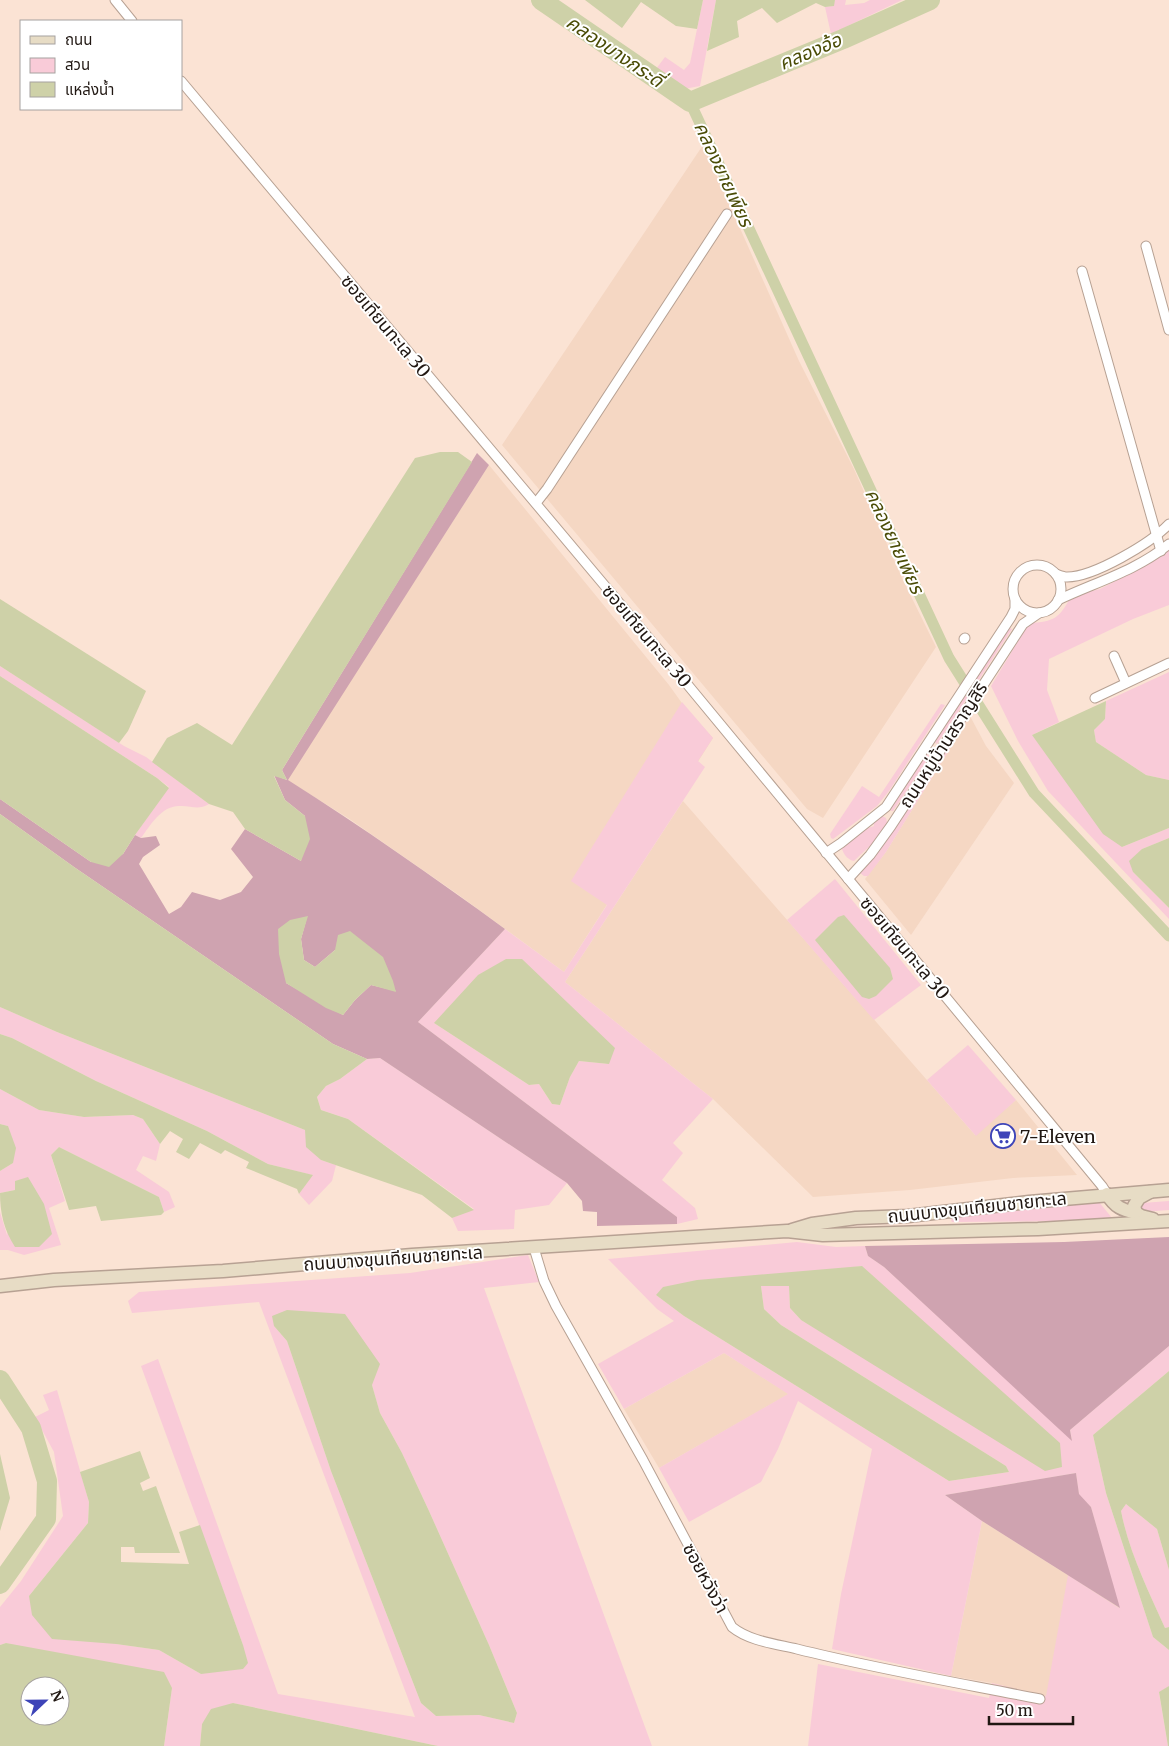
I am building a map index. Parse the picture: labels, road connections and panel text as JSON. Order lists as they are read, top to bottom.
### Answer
{
  "streets": {
    "main road": ["ถนนบางขุนเทียนชายทะเล"],
    "street": ["ซอยเทียนทะเล 30", "ถนนหมู่บ้านสราญสิริ", "ซอยหวังว่า"]
  },
  "crossings": [
    ["ซอยเทียนทะเล 30", "ถนนหมู่บ้านสราญสิริ"],
    ["ซอยเทียนทะเล 30", "ถนนบางขุนเทียนชายทะเล"],
    ["ถนนบางขุนเทียนชายทะเล", "ซอยหวังว่า"]
  ],
  "water": ["คลองบางกระดี่", "คลองอ้อ", "คลองยายเพียร"],
  "places": {
    "supermarket": ["7-Eleven"]
  },
  "legend": ["ถนน", "สวน", "แหล่งน้ำ"],
  "scale_bar": "50 m",
  "north": "right"
}
